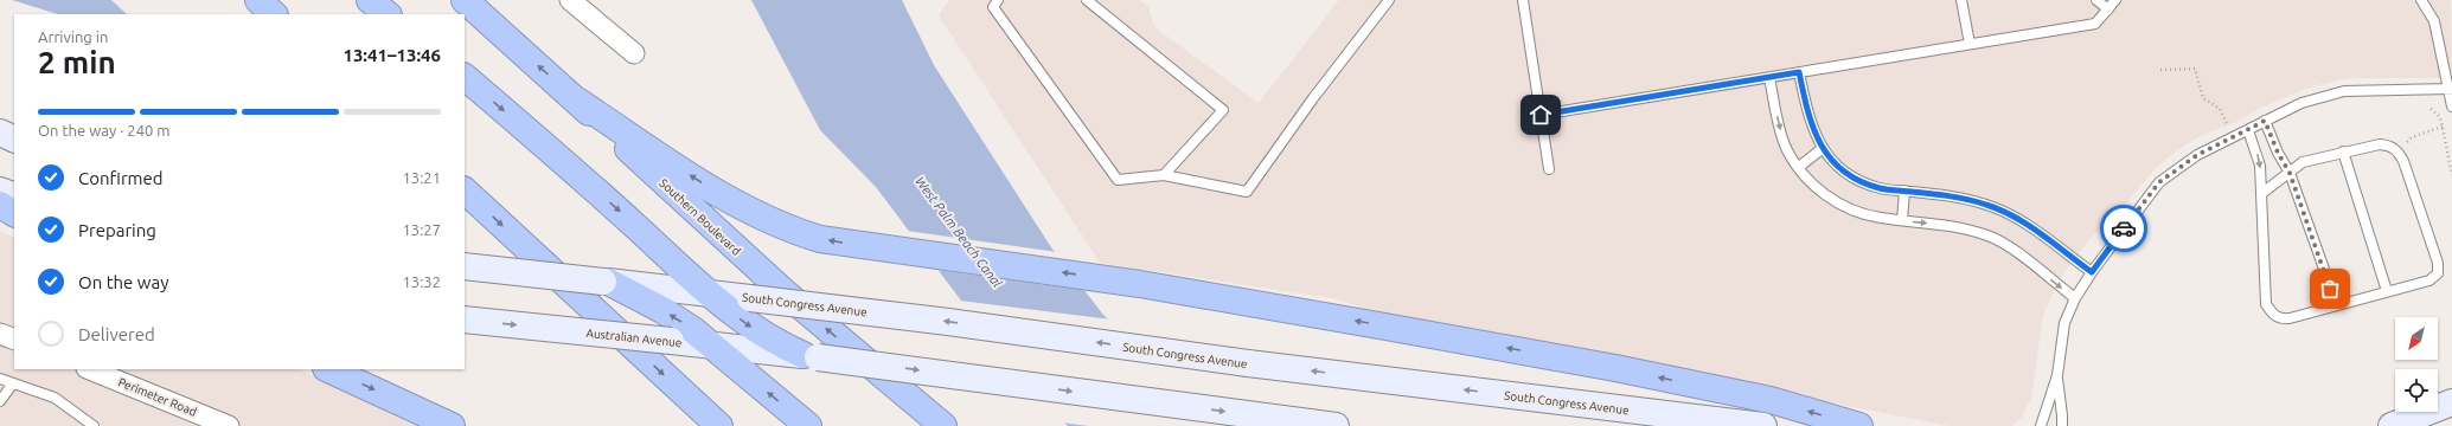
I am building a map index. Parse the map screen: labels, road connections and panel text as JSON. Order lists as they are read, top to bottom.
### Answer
{
  "streets": {
    "highway": ["Southern Boulevard"],
    "main road": ["South Congress Avenue", "Australian Avenue"],
    "street": ["Perimeter Road"]
  },
  "water": ["West Palm Beach Canal"],
  "north": "bottom left",
  "page": {
    "heading": ["2 min", "Arriving in", "13:41–13:46"],
    "bar": "On the way · 240 m",
    "list": [
      ["Confirmed", "13:21"],
      ["Preparing", "13:27"],
      ["On the way", "13:32"],
      "Delivered"
    ]
  }
}
